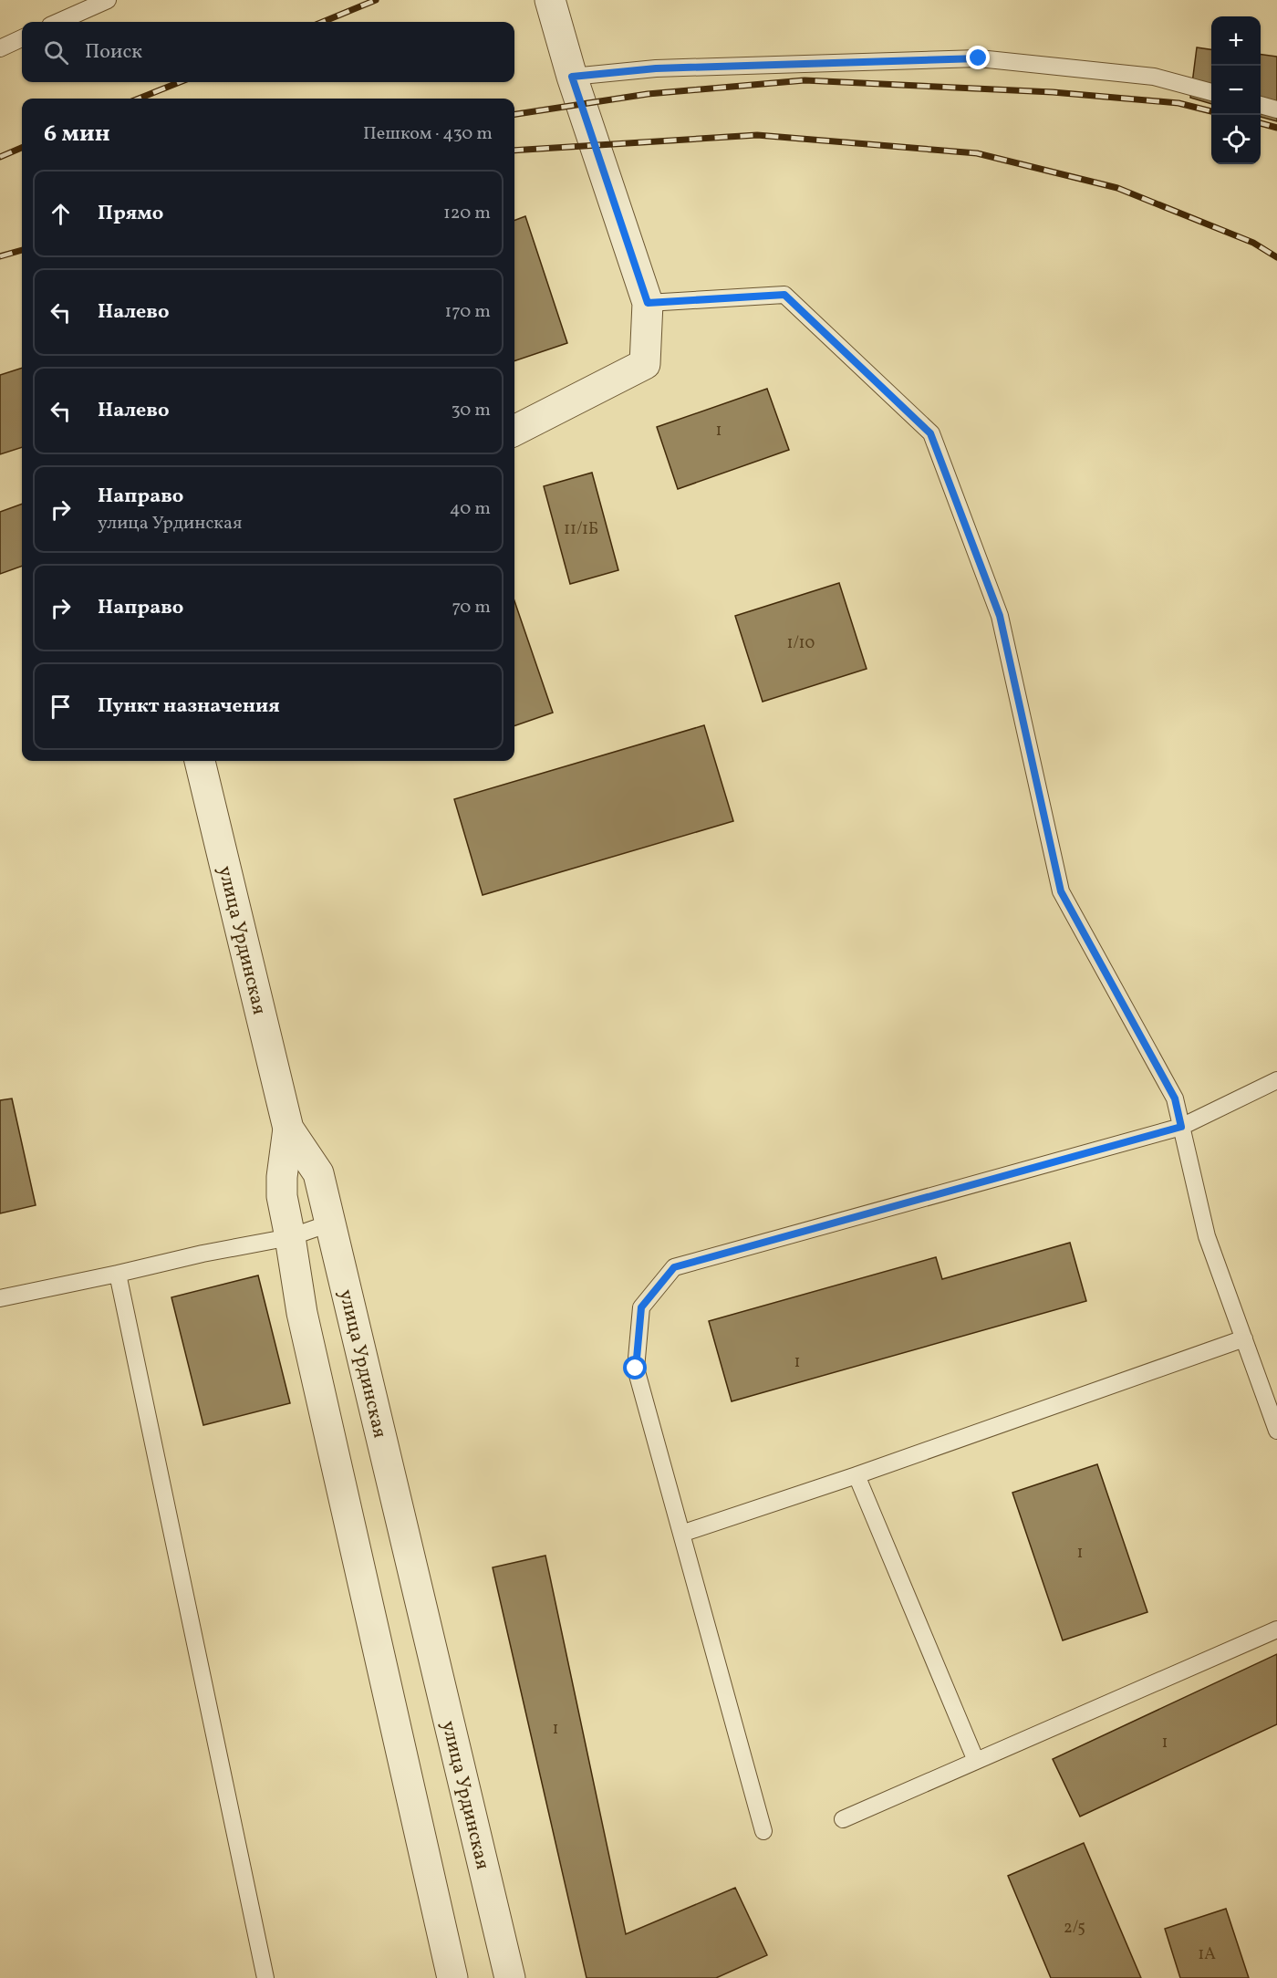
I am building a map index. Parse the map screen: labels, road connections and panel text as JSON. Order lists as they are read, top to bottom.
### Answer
{
  "streets": {
    "street": ["улица Урдинская"]
  },
  "house_numbers": [
    "1",
    "11/1Б",
    "1/10",
    "1",
    "1",
    "1",
    "1",
    "2/5",
    "1А"
  ],
  "page": {
    "map_buttons": ["+", "−"],
    "search": "Поиск",
    "heading": ["6 мин", "Пешком · 430 m"],
    "list": [
      ["Прямо", "120 m"],
      ["Налево", "170 m"],
      ["Налево", "30 m"],
      ["Направо", "улица Урдинская", "40 m"],
      ["Направо", "70 m"],
      "Пункт назначения"
    ]
  }
}
